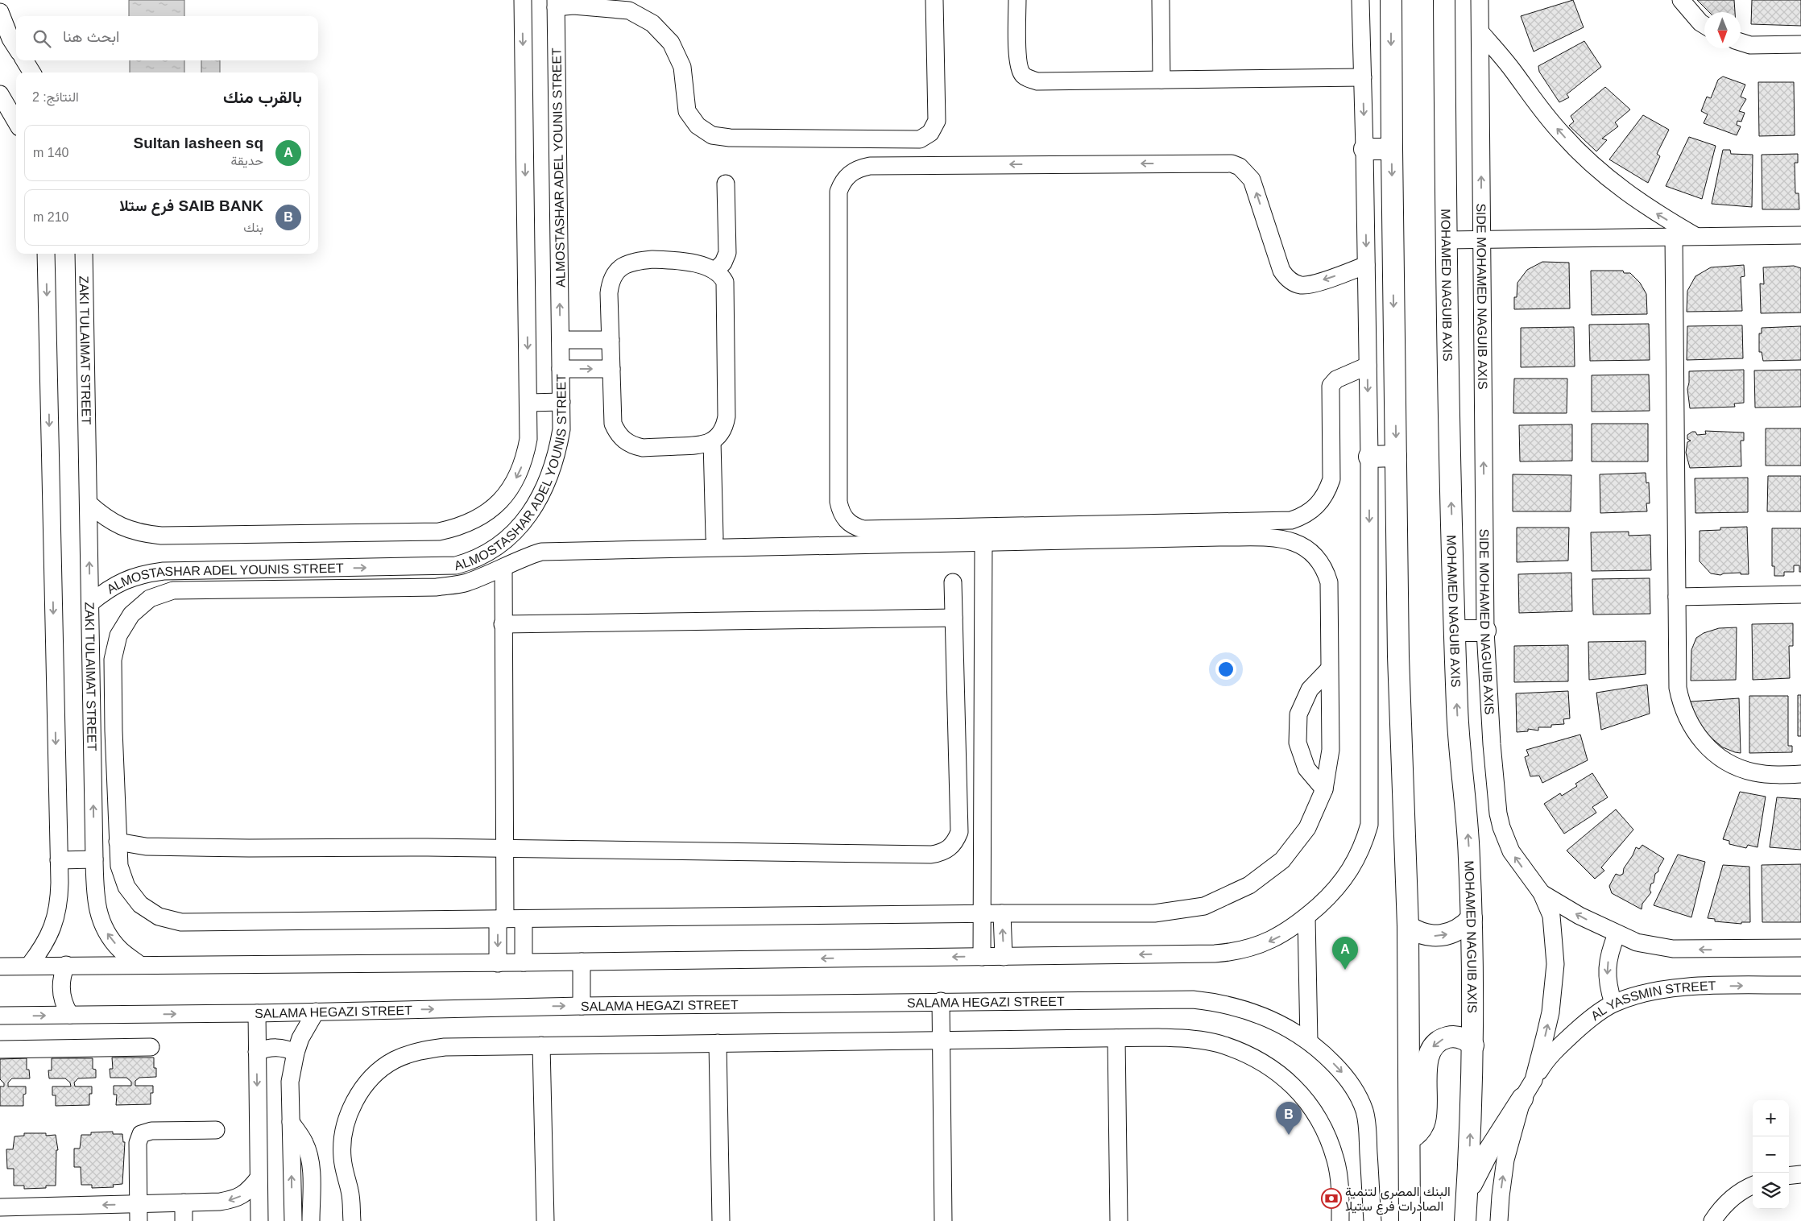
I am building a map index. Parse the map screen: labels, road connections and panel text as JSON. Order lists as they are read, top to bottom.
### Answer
{
  "streets": {
    "main road": ["MOHAMED NAGUIB AXIS"],
    "street": [
      "ALMOSTASHAR ADEL YOUNIS STREET",
      "SIDE MOHAMED NAGUIB AXIS",
      "ZAKI TULAIMAT STREET",
      "SALAMA HEGAZI STREET",
      "AL YASSMIN STREET"
    ]
  },
  "crossings": [
    ["ALMOSTASHAR ADEL YOUNIS STREET", "ZAKI TULAIMAT STREET"],
    ["SIDE MOHAMED NAGUIB AXIS", "AL YASSMIN STREET"]
  ],
  "places": {
    "bank": ["البنك المصرى لتنمية الصادرات فرع ستيلا"]
  },
  "north": "bottom",
  "page": {
    "search": "ابحث هنا",
    "heading": ["بالقرب منك", "النتائج: 2"],
    "list": [
      {
        "mark": "A",
        "name": "Sultan lasheen sq",
        "note": "حديقة",
        "value": "140 m"
      },
      {
        "mark": "B",
        "name": "SAIB BANK فرع ستلا",
        "note": "بنك",
        "value": "210 m"
      }
    ],
    "pins": ["A", "B"],
    "map_buttons": ["+", "−"]
  }
}
